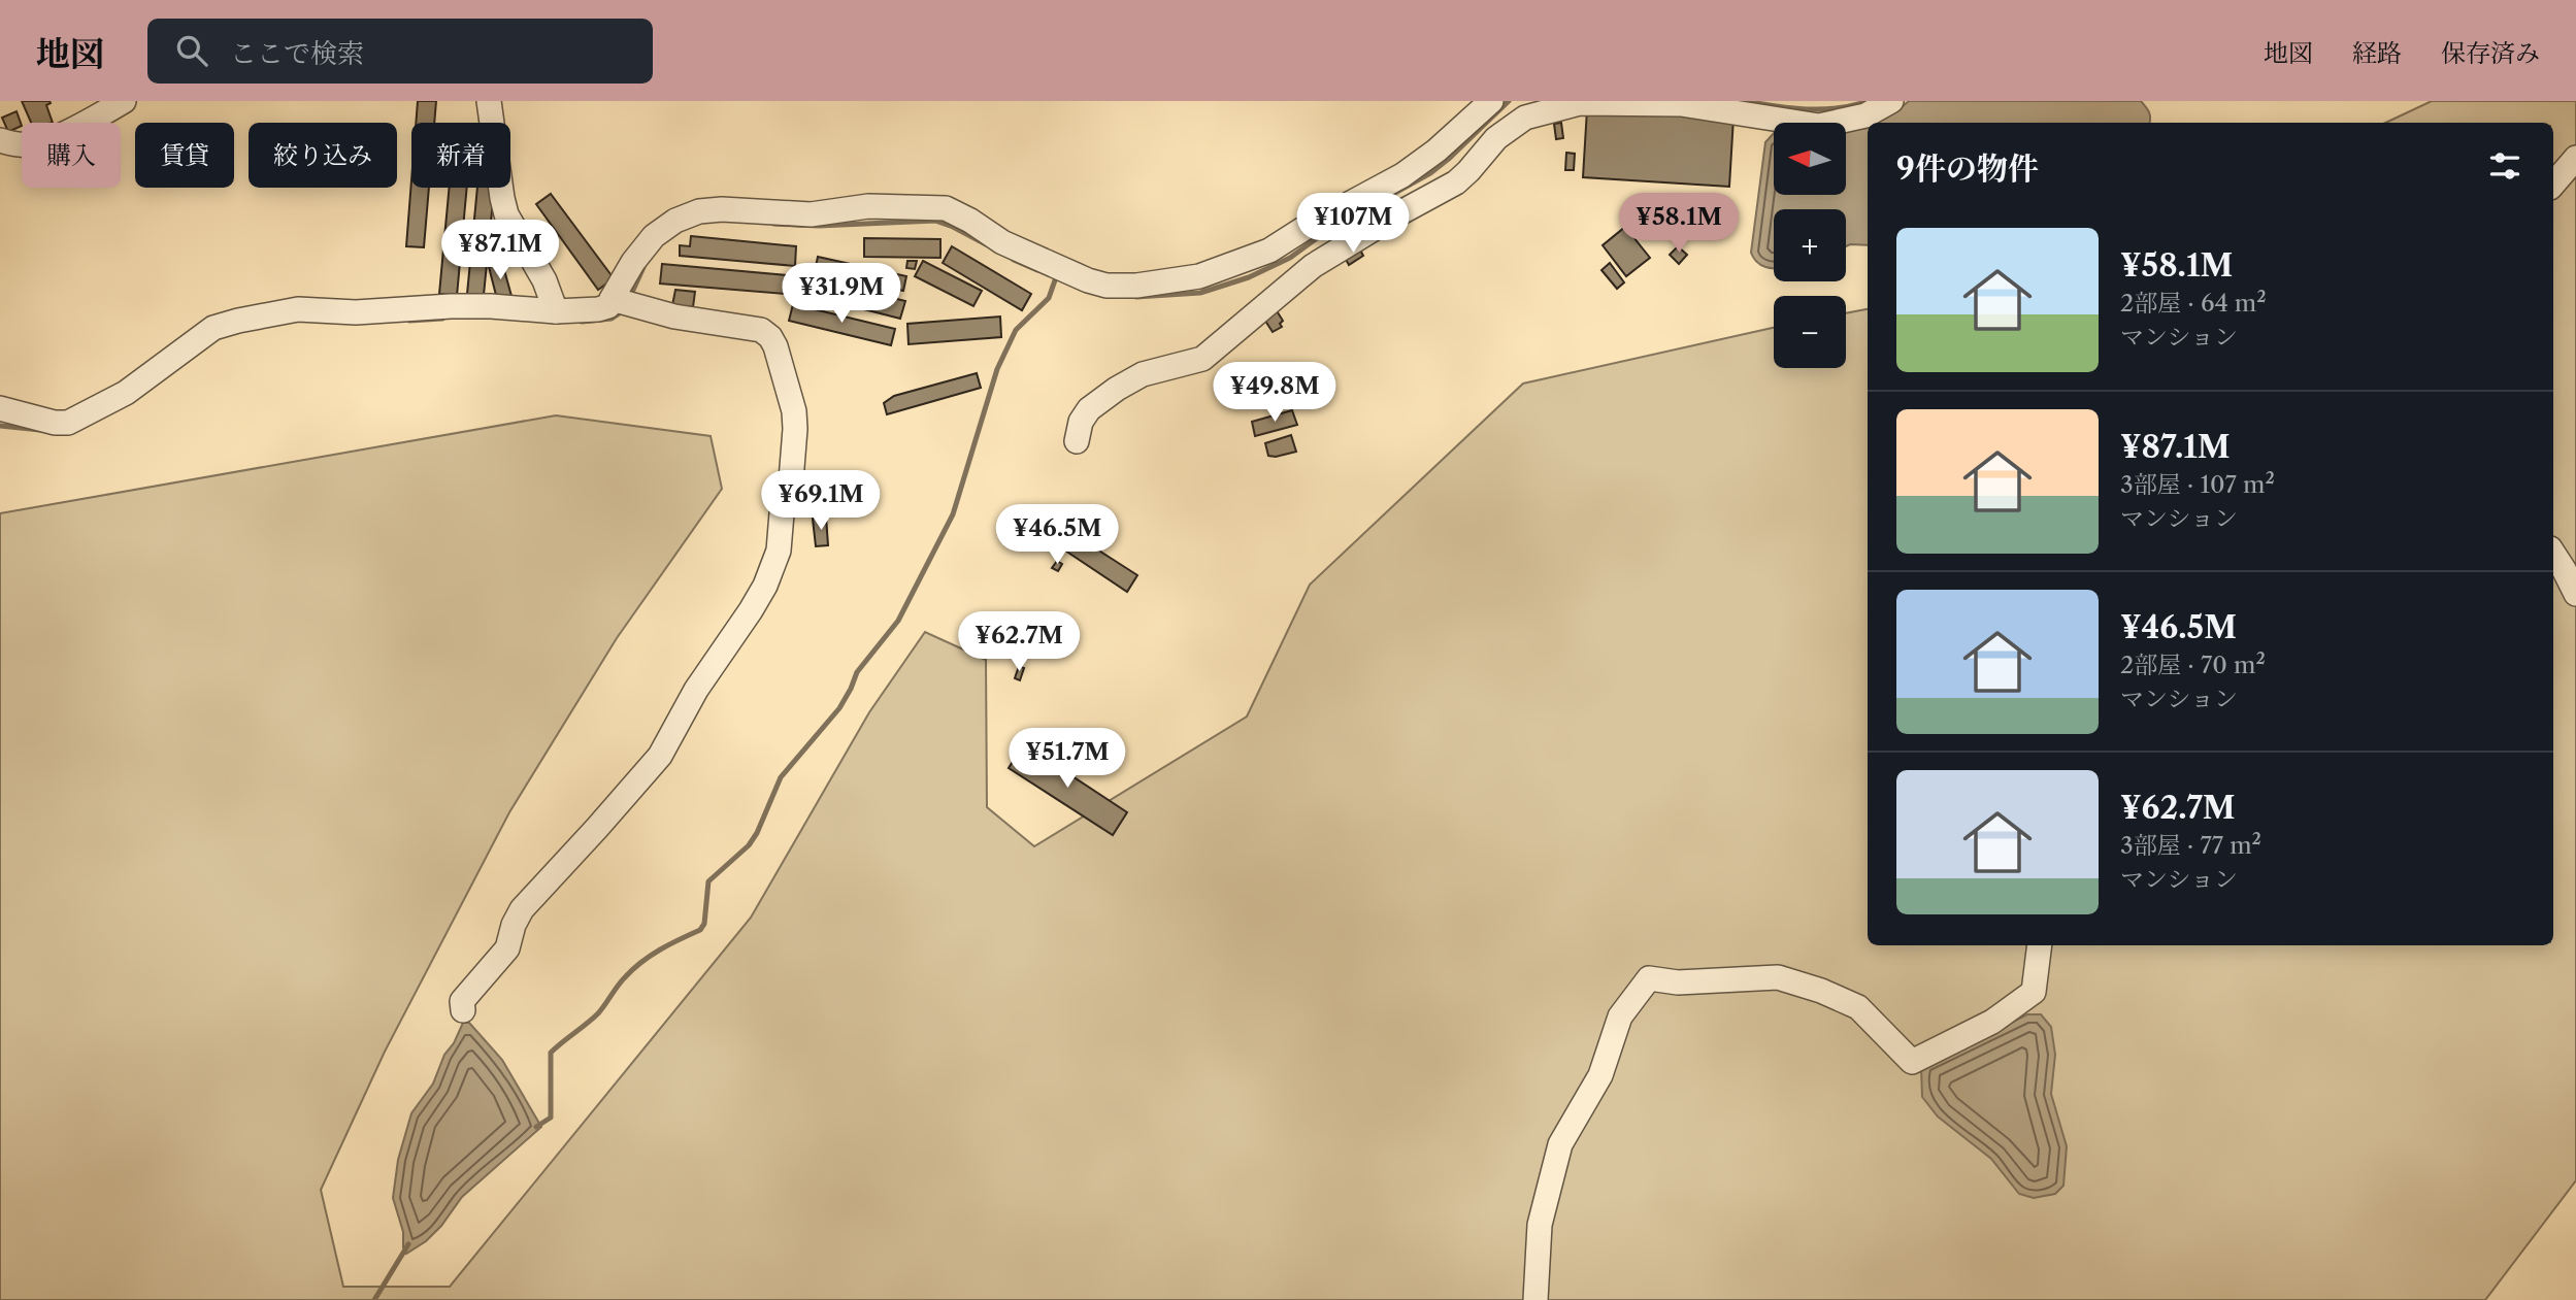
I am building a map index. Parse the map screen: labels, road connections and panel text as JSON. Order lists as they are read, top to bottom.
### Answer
{
  "north": "left",
  "page": {
    "header": "地図",
    "search": "ここで検索",
    "nav": ["地図", "経路", "保存済み"],
    "map_buttons": ["+", "−"],
    "chip": [
      "購入",
      "賃貸",
      "絞り込み",
      "新着"
    ],
    "heading": "9件の物件",
    "price": [
      "¥107M",
      "¥58.1M",
      "¥87.1M",
      "¥31.9M",
      "¥49.8M",
      "¥69.1M",
      "¥46.5M",
      "¥62.7M",
      "¥51.7M"
    ],
    "list": [
      {
        "name": "¥58.1M",
        "note": "2部屋 · 64 m² · マンション"
      },
      {
        "name": "¥87.1M",
        "note": "3部屋 · 107 m² · マンション"
      },
      {
        "name": "¥46.5M",
        "note": "2部屋 · 70 m² · マンション"
      },
      {
        "name": "¥62.7M",
        "note": "3部屋 · 77 m² · マンション"
      }
    ]
  }
}
